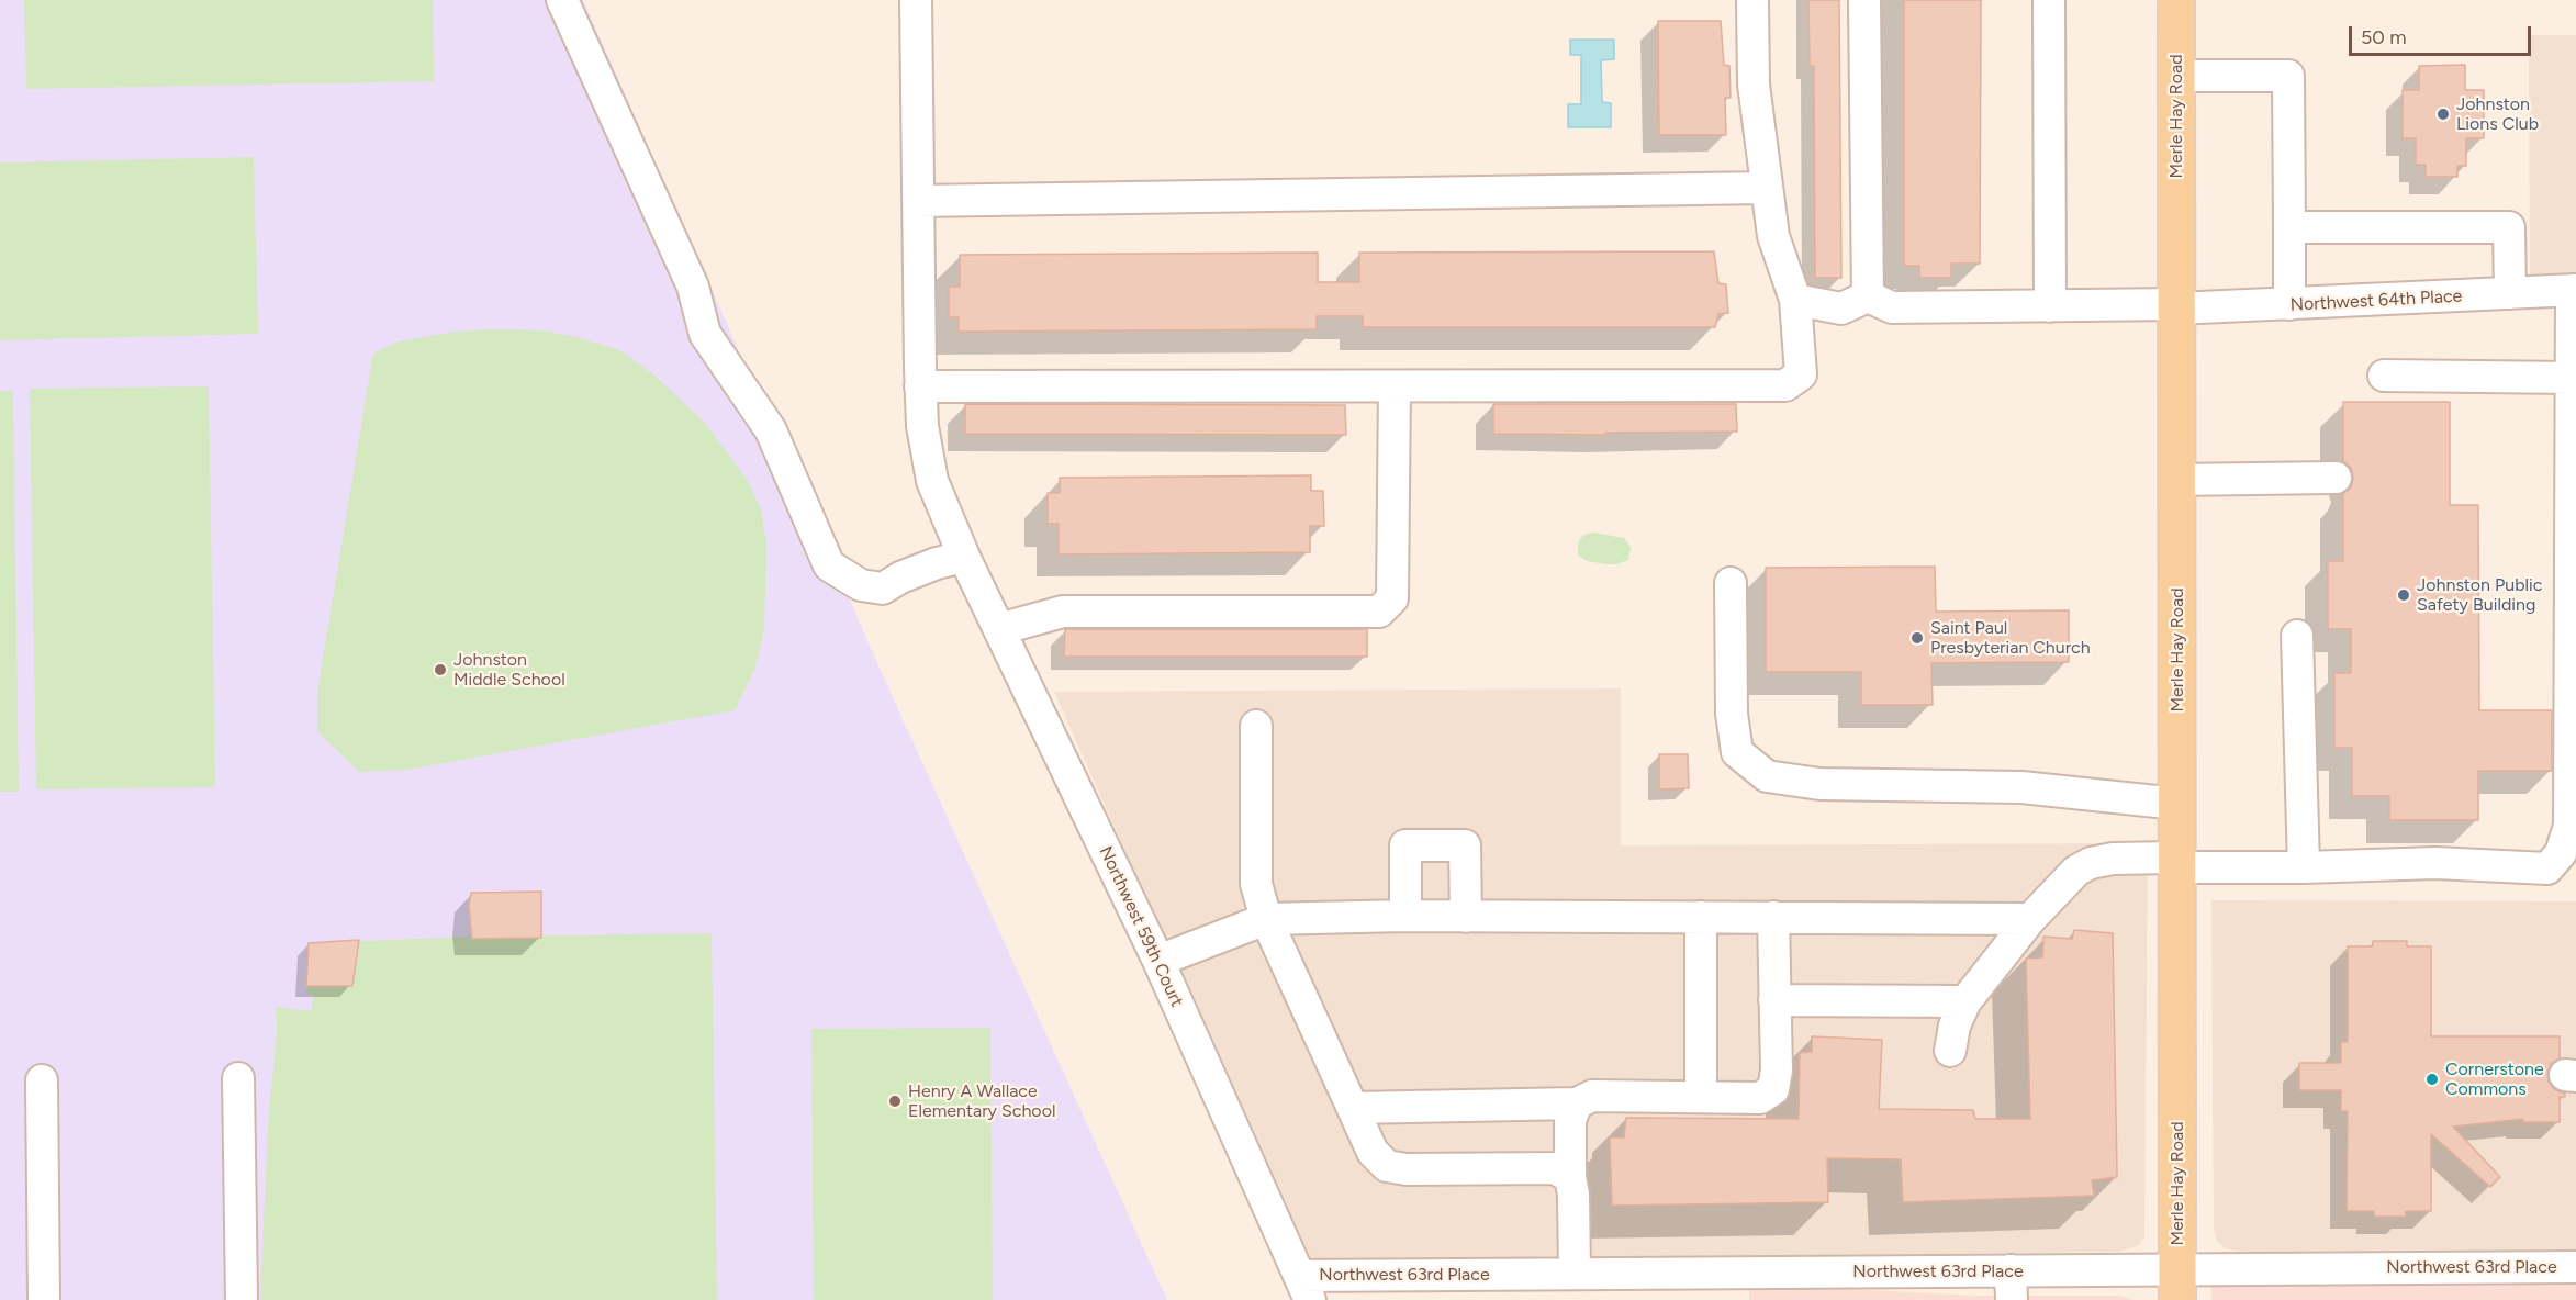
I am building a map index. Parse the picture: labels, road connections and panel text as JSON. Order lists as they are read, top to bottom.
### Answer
{
  "streets": {
    "main road": ["Merle Hay Road"],
    "street": ["Northwest 64th Place", "Northwest 59th Court", "Northwest 63rd Place"]
  },
  "crossings": [
    ["Merle Hay Road", "Northwest 64th Place"],
    ["Merle Hay Road", "Northwest 63rd Place"],
    ["Northwest 59th Court", "Northwest 63rd Place"]
  ],
  "places": [
    "Johnston Lions Club",
    "Johnston Public Safety Building",
    "Saint Paul Presbyterian Church",
    "Johnston Middle School",
    "Cornerstone Commons",
    "Henry A Wallace Elementary School"
  ],
  "scale_bar": "50 m"
}
